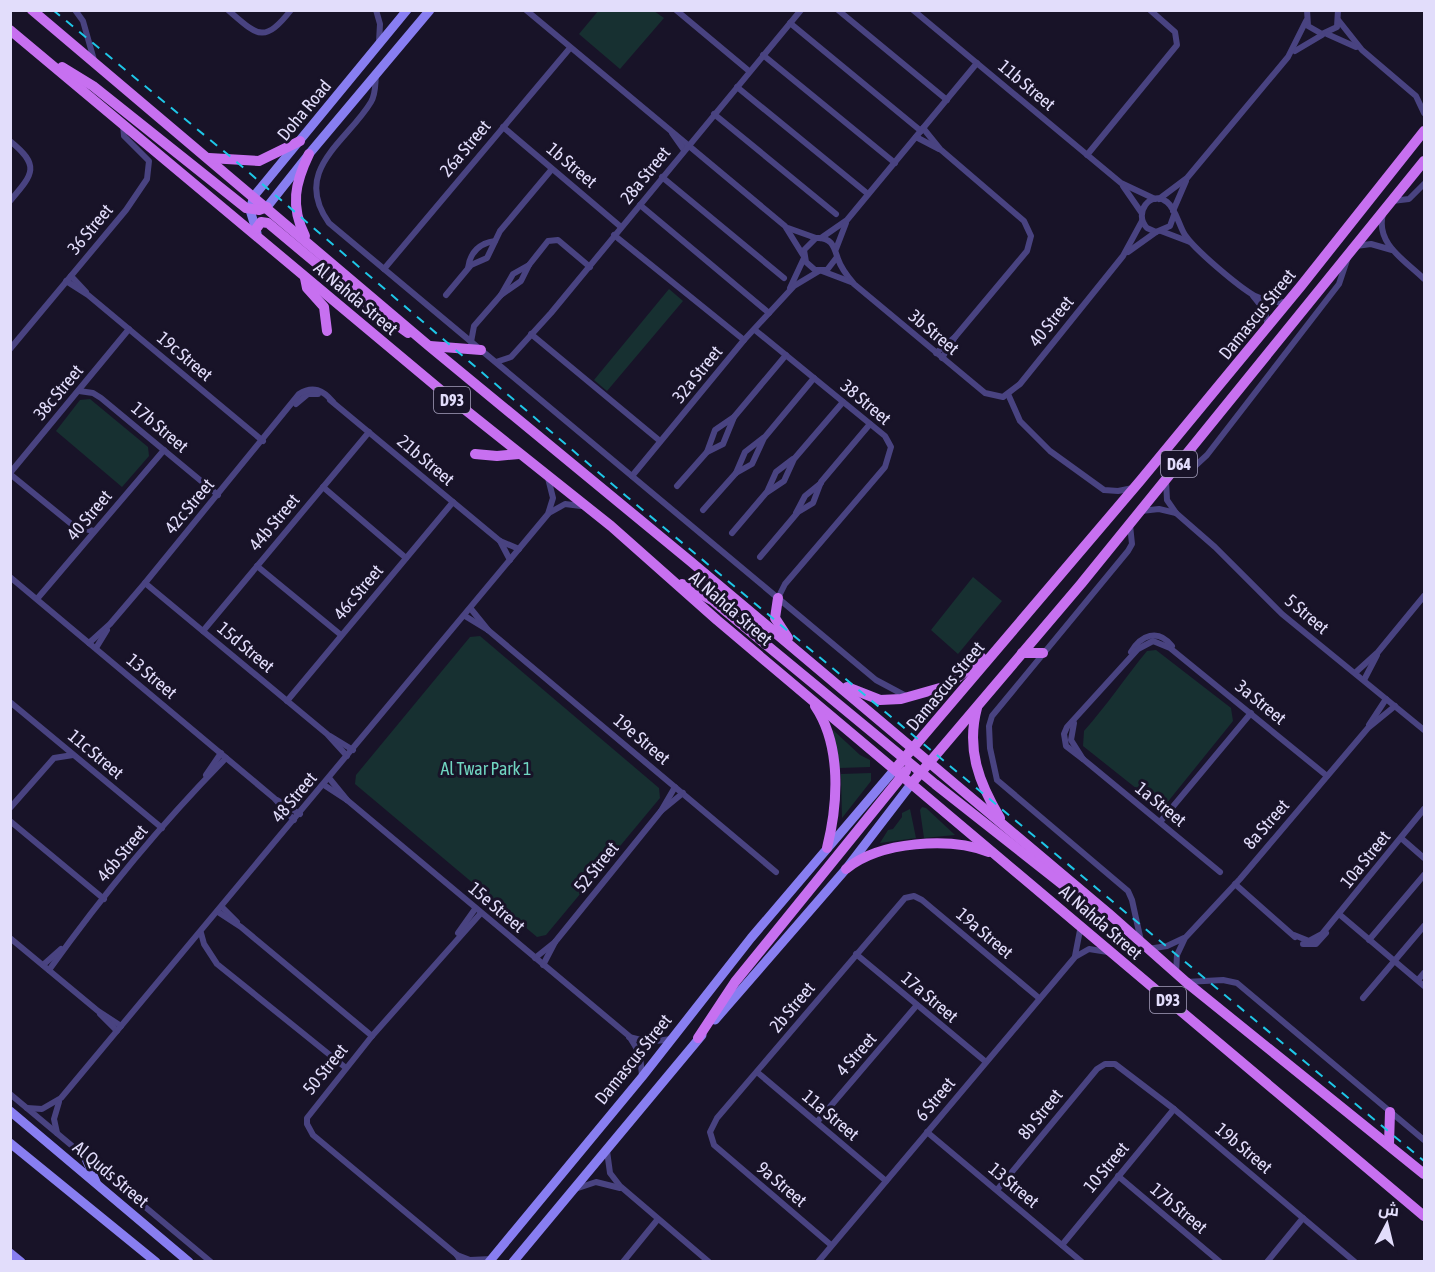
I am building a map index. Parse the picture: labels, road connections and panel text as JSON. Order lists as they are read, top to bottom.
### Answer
{
  "streets": {
    "main road": [
      "Doha Road",
      "Al Nahda Street",
      "Damascus Street",
      "D93",
      "D64",
      "Al Quds Street"
    ],
    "street": [
      "11b Street",
      "26a Street",
      "1b Street",
      "28a Street",
      "36 Street",
      "40 Street",
      "3b Street",
      "19c Street",
      "32a Street",
      "38c Street",
      "38 Street",
      "17b Street",
      "21b Street",
      "42c Street",
      "44b Street",
      "46c Street",
      "5 Street",
      "15d Street",
      "13 Street",
      "3a Street",
      "19e Street",
      "11c Street",
      "48 Street",
      "1a Street",
      "8a Street",
      "46b Street",
      "10a Street",
      "52 Street",
      "15e Street",
      "19a Street",
      "17a Street",
      "2b Street",
      "4 Street",
      "50 Street",
      "6 Street",
      "8b Street",
      "11a Street",
      "19b Street",
      "10 Street",
      "9a Street"
    ]
  },
  "crossings": [
    ["11b Street", "40 Street"],
    ["Doha Road", "Al Nahda Street"],
    ["26a Street", "1b Street"],
    ["1b Street", "28a Street"],
    ["36 Street", "Al Nahda Street"],
    ["36 Street", "19c Street"],
    ["Al Nahda Street", "Damascus Street"],
    ["Al Nahda Street", "8a Street"],
    ["Al Nahda Street", "6 Street"],
    ["Damascus Street", "5 Street"],
    ["Damascus Street", "15e Street"],
    ["40 Street", "3b Street"],
    ["40 Street", "17b Street"],
    ["40 Street", "13 Street"],
    ["3b Street", "32a Street"],
    ["19c Street", "38c Street"],
    ["19c Street", "42c Street"],
    ["32a Street", "38 Street"],
    ["38c Street", "17b Street"],
    ["17b Street", "42c Street"],
    ["17b Street", "10 Street"],
    ["21b Street", "42c Street"],
    ["21b Street", "44b Street"],
    ["21b Street", "46c Street"],
    ["21b Street", "48 Street"],
    ["42c Street", "15d Street"],
    ["42c Street", "13 Street"],
    ["44b Street", "15d Street"],
    ["46c Street", "15d Street"],
    ["5 Street", "8a Street"],
    ["15d Street", "48 Street"],
    ["13 Street", "48 Street"],
    ["13 Street", "46b Street"],
    ["13 Street", "6 Street"],
    ["13 Street", "8b Street"],
    ["13 Street", "10 Street"],
    ["3a Street", "1a Street"],
    ["3a Street", "8a Street"],
    ["19e Street", "48 Street"],
    ["19e Street", "52 Street"],
    ["11c Street", "46b Street"],
    ["48 Street", "15e Street"],
    ["8a Street", "10a Street"],
    ["52 Street", "15e Street"],
    ["15e Street", "50 Street"],
    ["19a Street", "2b Street"],
    ["19a Street", "6 Street"],
    ["17a Street", "2b Street"],
    ["17a Street", "4 Street"],
    ["17a Street", "6 Street"],
    ["2b Street", "11a Street"],
    ["2b Street", "9a Street"],
    ["4 Street", "11a Street"],
    ["6 Street", "11a Street"],
    ["6 Street", "9a Street"],
    ["8b Street", "19b Street"],
    ["19b Street", "10 Street"]
  ],
  "parks": ["Al Twar Park 1"],
  "north": "top"
}
